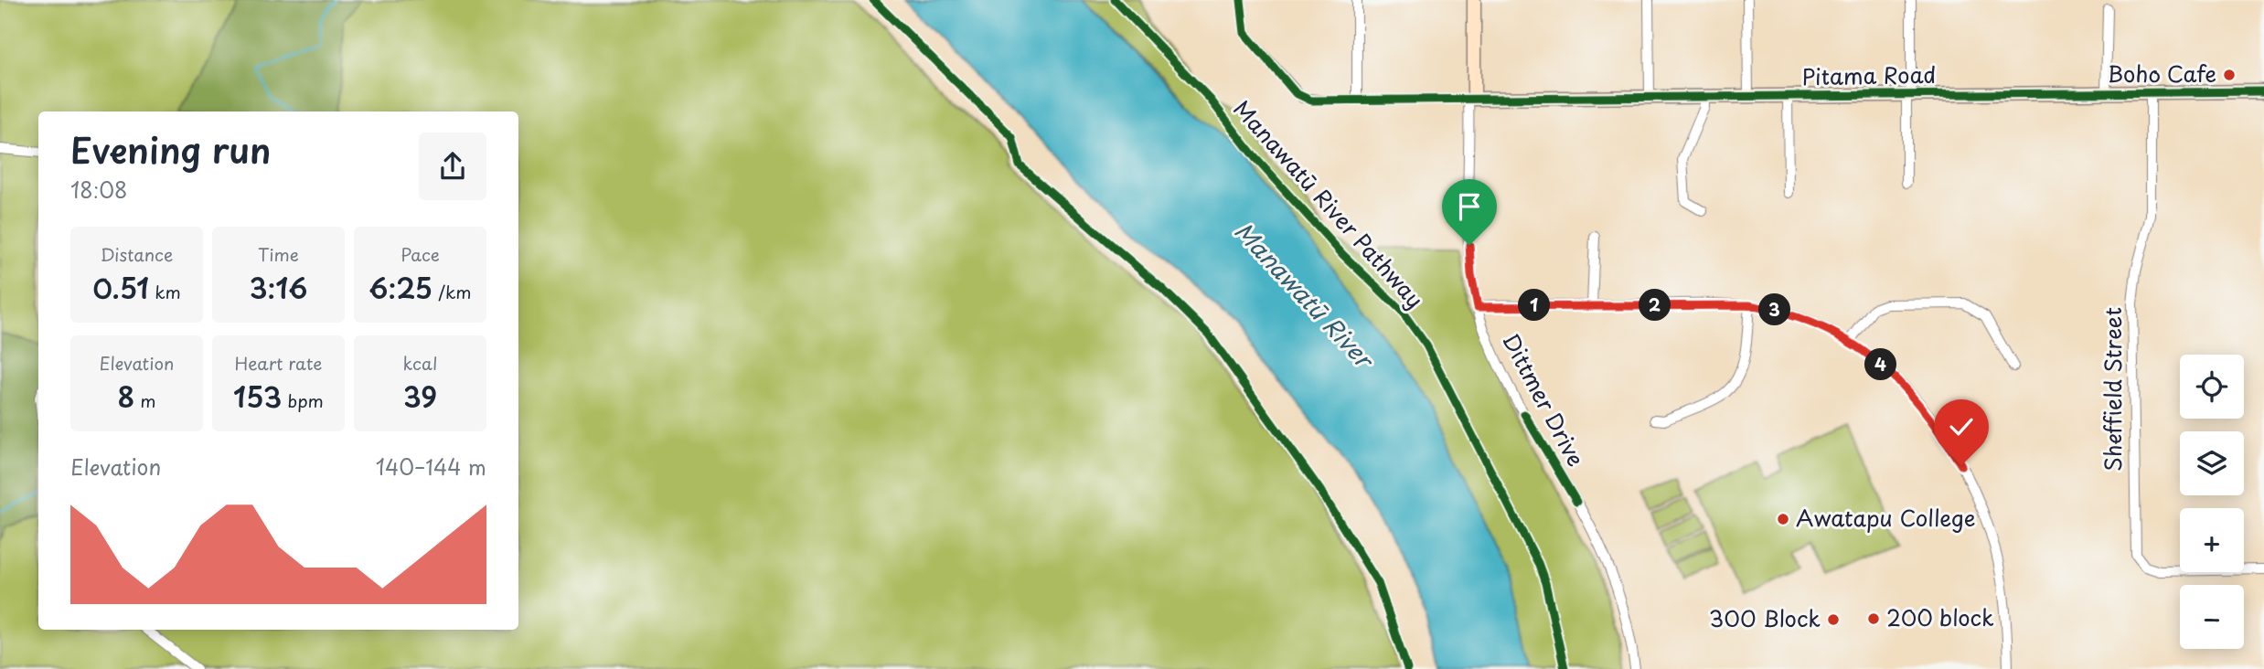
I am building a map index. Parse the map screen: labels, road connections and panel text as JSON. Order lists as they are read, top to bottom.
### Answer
{
  "streets": {
    "street": ["Pitama Road", "Sheffield Street", "Dittmer Drive"],
    "cycle path": ["Manawatū River Pathway"]
  },
  "crossings": [
    ["Pitama Road", "Sheffield Street"],
    ["Pitama Road", "Dittmer Drive"]
  ],
  "water": ["Manawatū River"],
  "places": [
    "Boho Cafe",
    "Awatapu College",
    "200 block",
    "300 Block"
  ],
  "page": {
    "heading": ["Evening run", "18:08"],
    "stats": [
      ["Distance", "0.51 km"],
      ["Time", "3:16"],
      ["Pace", "6:25 /km"],
      ["Elevation", "8 m"],
      ["Heart rate", "153 bpm"],
      ["kcal", "39"]
    ],
    "pins": [
      "1",
      "2",
      "3",
      "4"
    ],
    "map_buttons": ["+", "−"],
    "chart": ["Elevation", "140–144 m"]
  }
}
